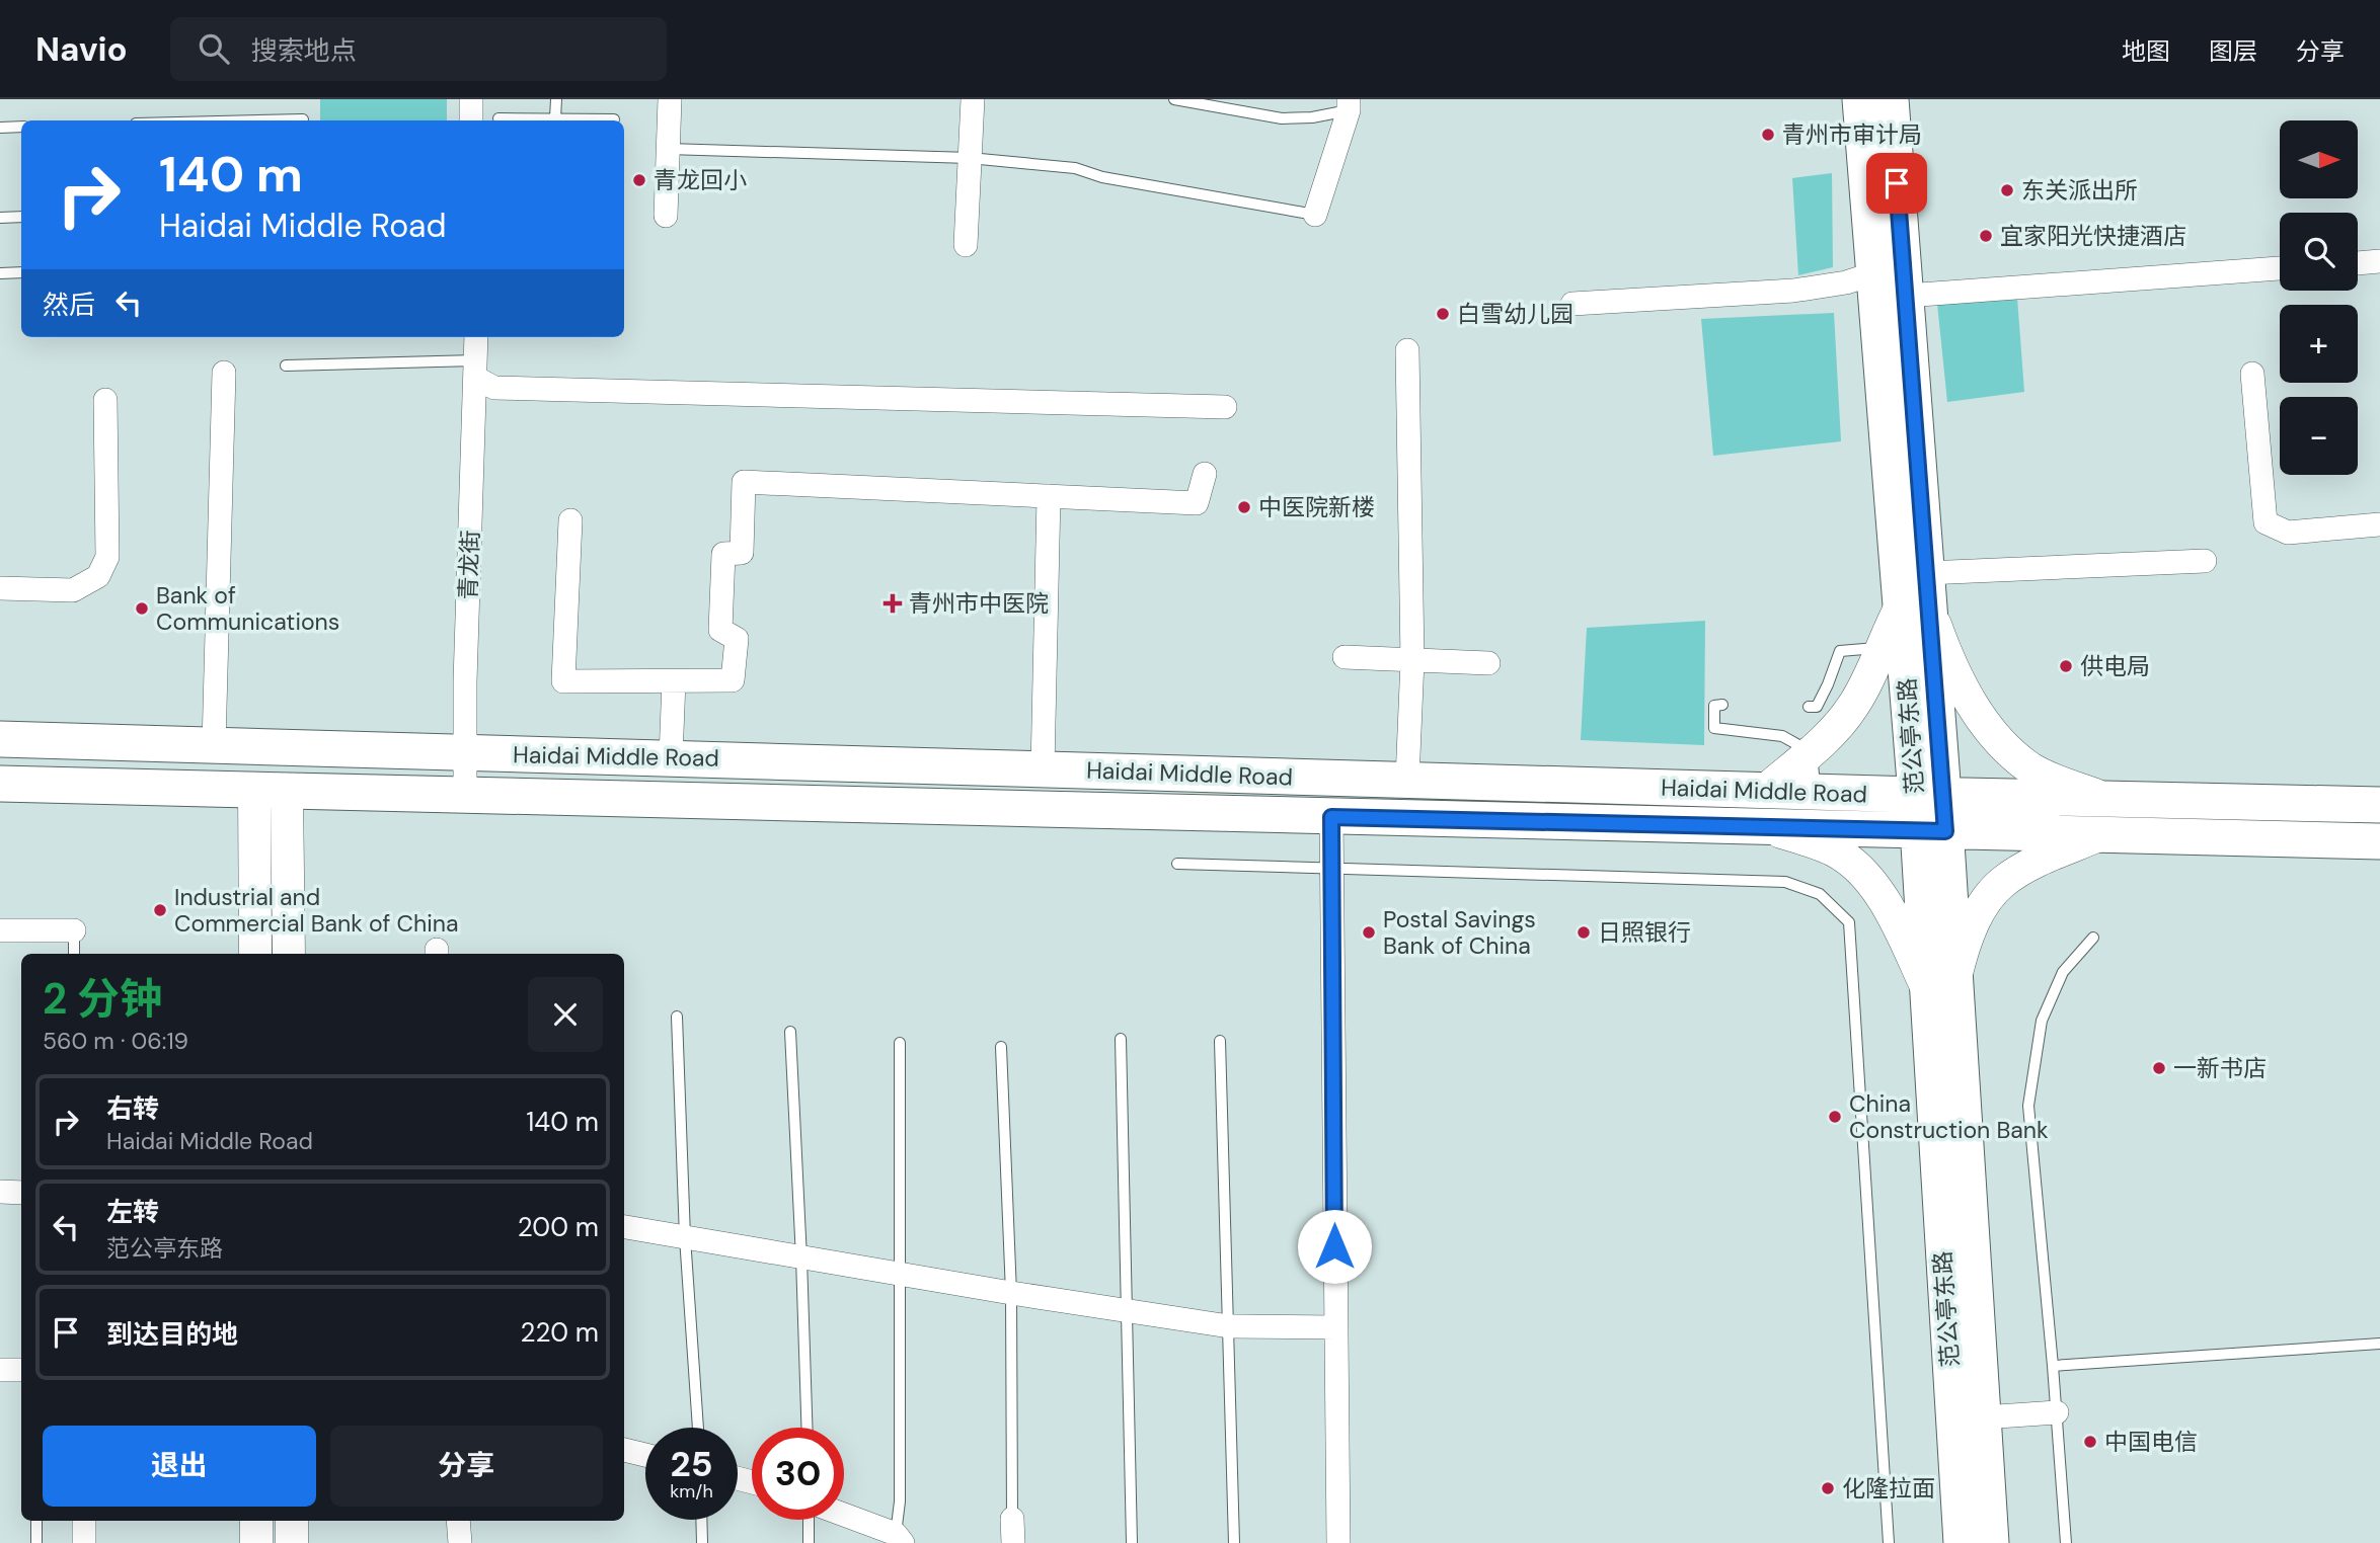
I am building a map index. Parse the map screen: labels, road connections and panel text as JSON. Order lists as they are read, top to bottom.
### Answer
{
  "streets": {
    "main road": ["范公亭东路", "Haidai Middle Road"],
    "street": ["青龙街"]
  },
  "crossings": [
    ["青龙街", "Haidai Middle Road"],
    ["范公亭东路", "Haidai Middle Road"]
  ],
  "places": {
    "other": [
      "青州市审计局",
      "青龙回小",
      "东关派出所",
      "宜家阳光快捷酒店",
      "白雪幼儿园",
      "中医院新楼",
      "Bank of Communications",
      "供电局",
      "Industrial and Commercial Bank of China",
      "Postal Savings Bank of China",
      "日照银行",
      "一新书店",
      "China Construction Bank",
      "中国电信",
      "化隆拉面"
    ],
    "health": ["青州市中医院"]
  },
  "north": "right",
  "page": {
    "header": "Navio",
    "search": "搜索地点",
    "nav": ["地图", "图层", "分享"],
    "map_buttons": ["+", "−"],
    "turn": ["140 m", "Haidai Middle Road"],
    "then": "然后",
    "heading": ["2 分钟", "560 m · 06:19"],
    "list": [
      {
        "name": "右转",
        "note": "Haidai Middle Road",
        "value": "140 m"
      },
      {
        "name": "左转",
        "note": "范公亭东路",
        "value": "200 m"
      },
      {
        "name": "到达目的地",
        "value": "220 m"
      }
    ],
    "buttons": ["退出", "分享"],
    "speed": "25 km/h",
    "limit": "30"
  }
}
